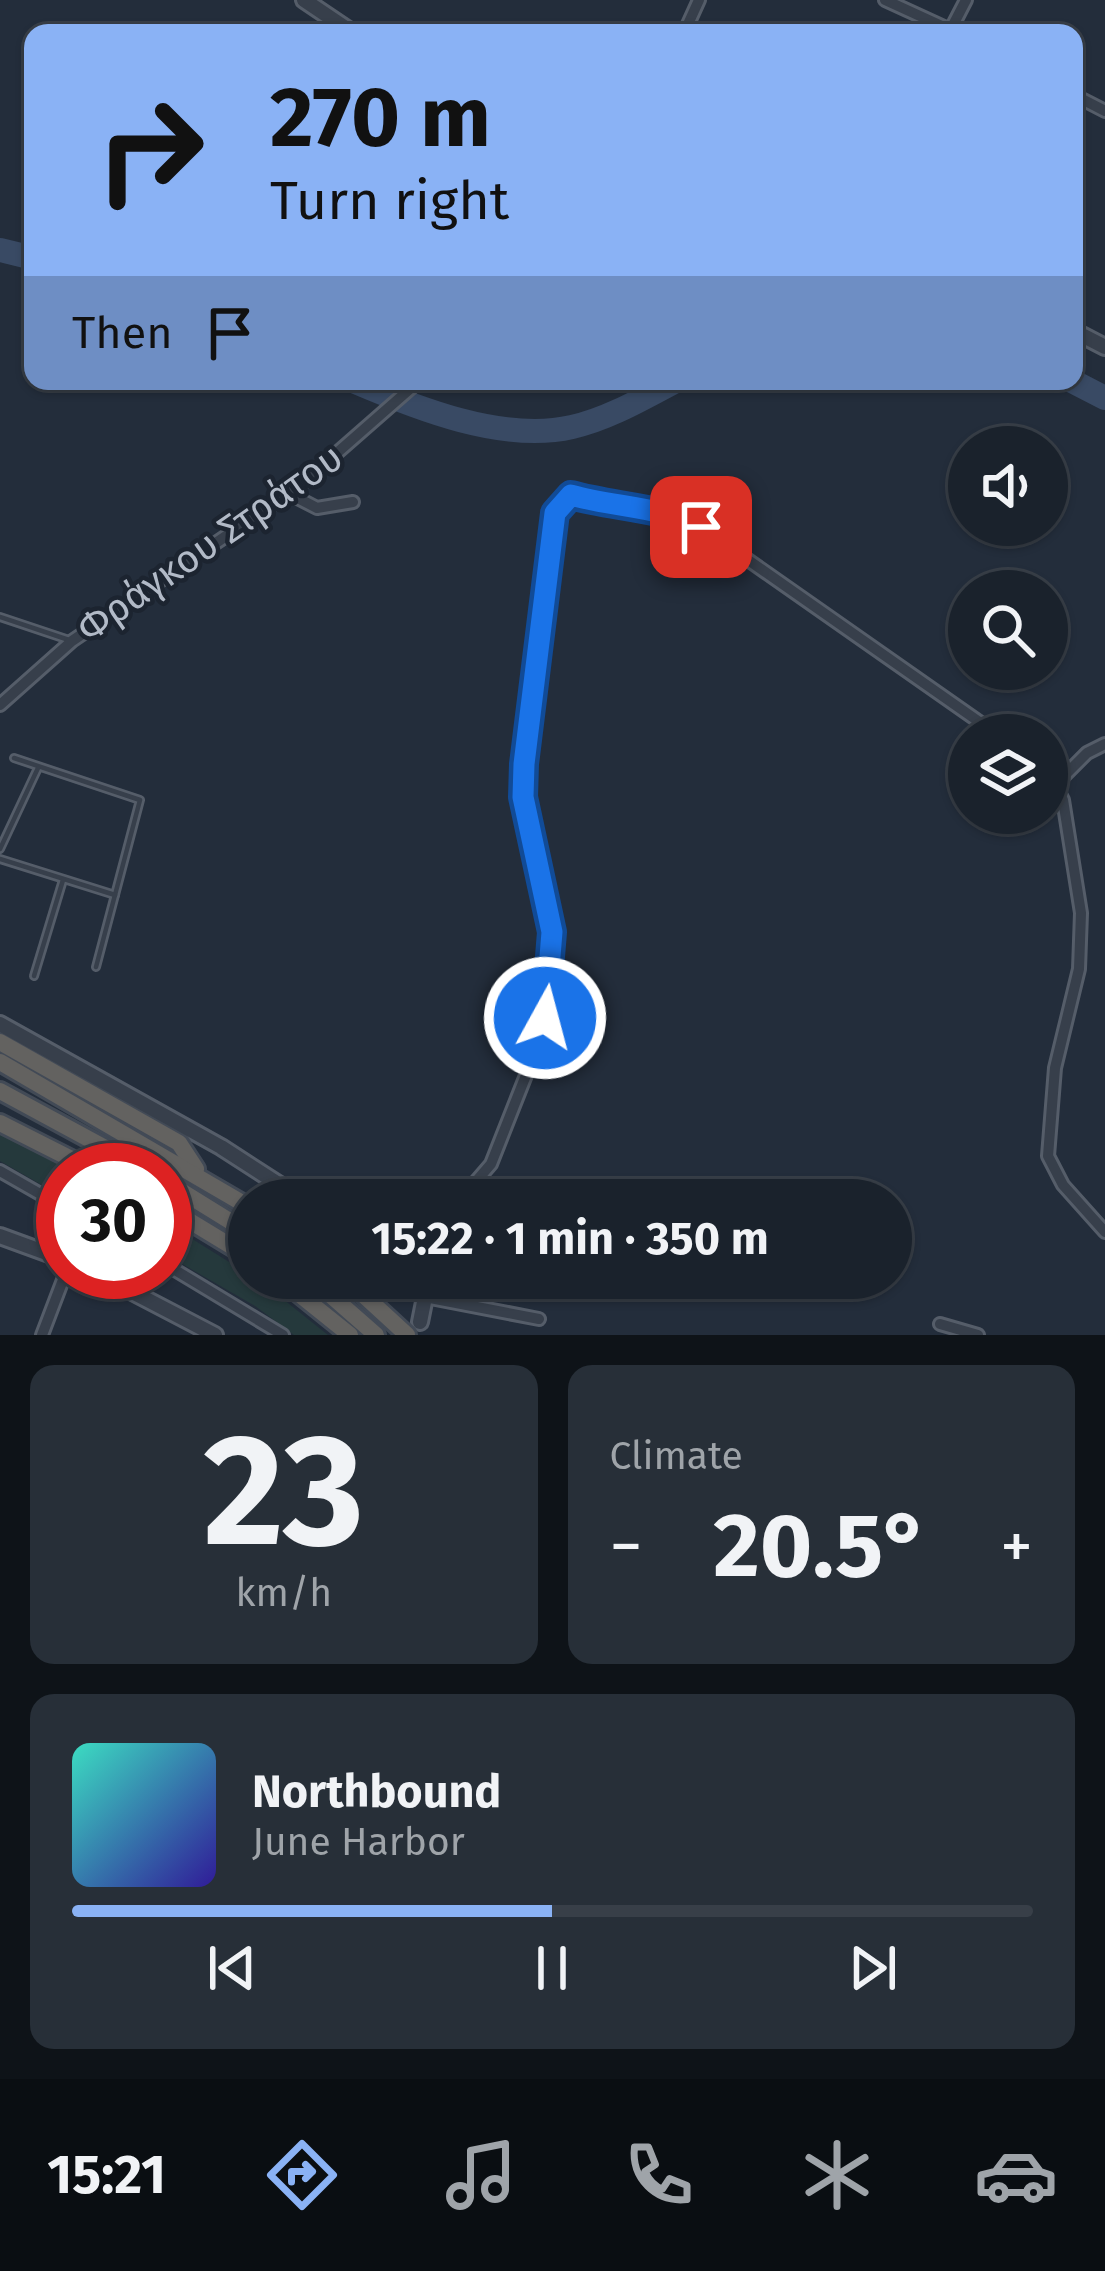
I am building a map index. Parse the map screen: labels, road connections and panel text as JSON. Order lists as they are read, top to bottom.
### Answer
{
  "streets": {
    "street": ["Φράγκου Στράτου"]
  },
  "page": {
    "turn": ["270 m", "Turn right"],
    "then": "Then",
    "limit": "30",
    "trip": "15:22 · 1 min · 350 m",
    "tile": [
      ["23", "km/h"],
      "Climate"
    ],
    "heat": ["−", "20.5°", "+"],
    "song": ["Northbound", "June Harbor"],
    "tabs": "15:21"
  }
}
